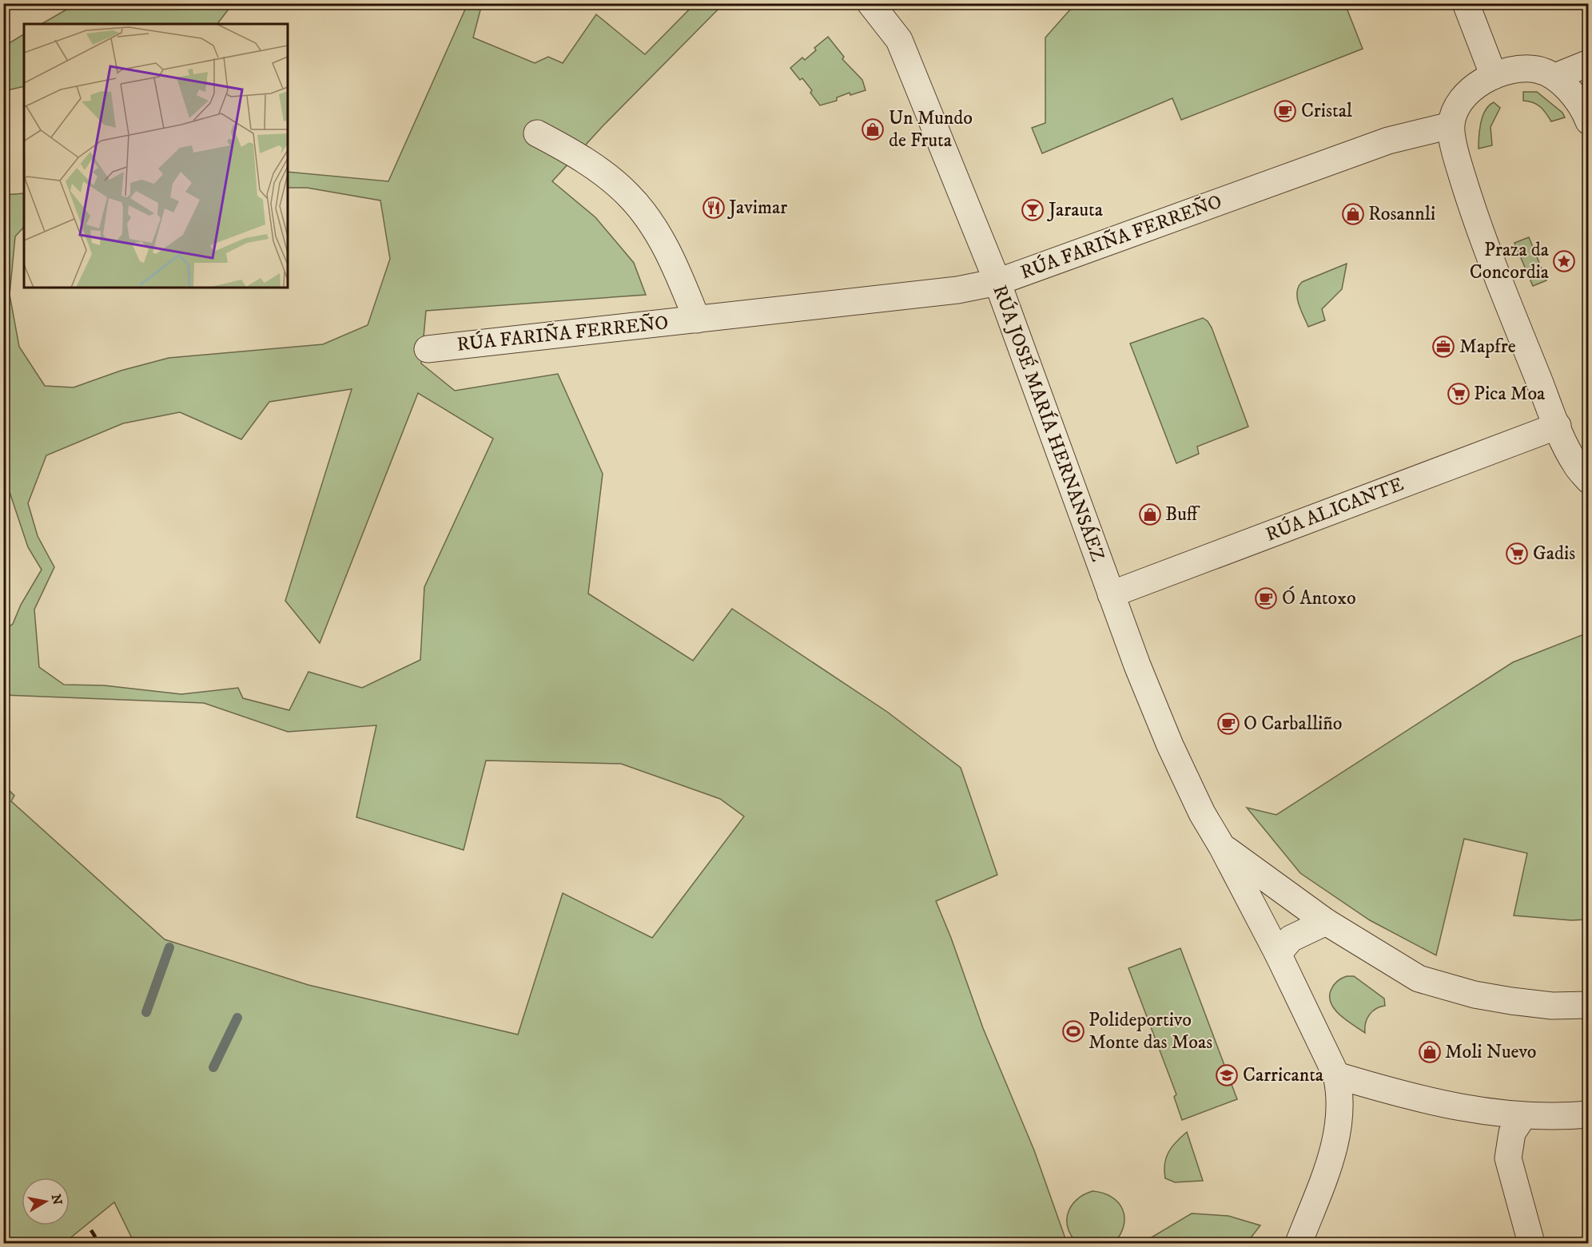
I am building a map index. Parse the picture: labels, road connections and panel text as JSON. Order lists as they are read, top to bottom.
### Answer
{
  "streets": {
    "street": ["RÚA FARIÑA FERREÑO", "RÚA JOSÉ MARÍA HERNANSÁEZ", "RÚA ALICANTE"]
  },
  "crossings": [
    ["RÚA FARIÑA FERREÑO", "RÚA JOSÉ MARÍA HERNANSÁEZ"],
    ["RÚA JOSÉ MARÍA HERNANSÁEZ", "RÚA ALICANTE"]
  ],
  "places": {
    "cafe": ["Cristal", "Ó Antoxo", "O Carballiño"],
    "shop": [
      "Un Mundo de Fruta",
      "Rosannli",
      "Buff",
      "Moli Nuevo"
    ],
    "restaurant": ["Javimar"],
    "bar": ["Jarauta"],
    "place": ["Praza da Concordia"],
    "office": ["Mapfre"],
    "supermarket": ["Pica Moa", "Gadis"],
    "sports": ["Polideportivo Monte das Moas"],
    "school or university": ["Carricanta"]
  },
  "north": "right"
}
